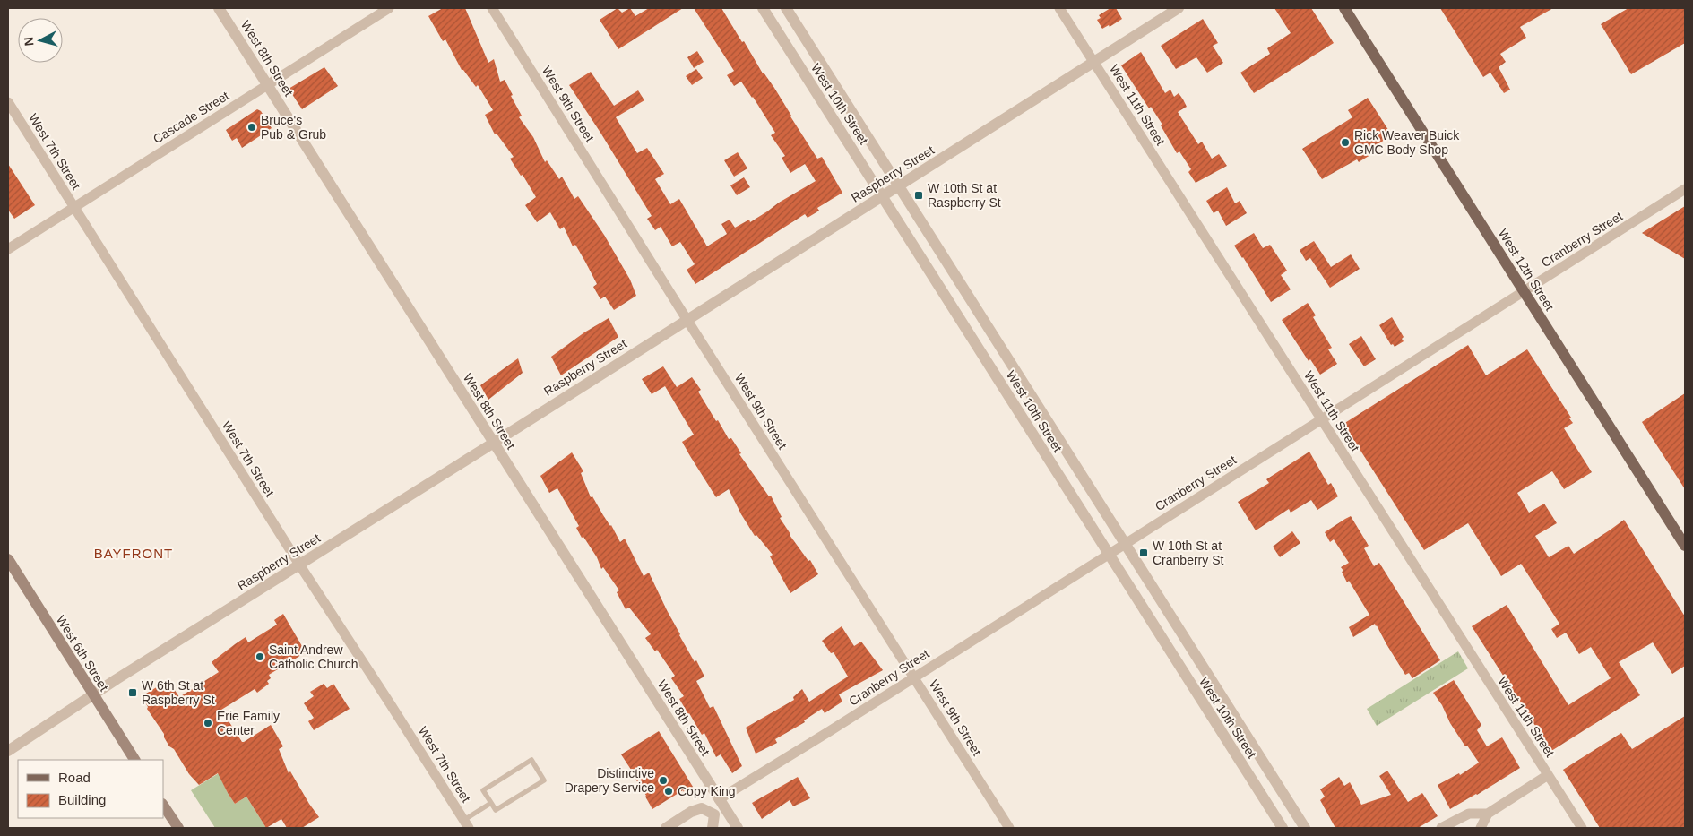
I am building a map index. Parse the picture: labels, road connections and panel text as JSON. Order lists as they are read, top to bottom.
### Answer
{
  "streets": {
    "main road": ["West 12th Street", "West 6th Street"],
    "street": [
      "West 8th Street",
      "West 9th Street",
      "West 10th Street",
      "West 11th Street",
      "Cascade Street",
      "West 7th Street",
      "Raspberry Street",
      "Cranberry Street"
    ]
  },
  "crossings": [
    ["West 8th Street", "Cascade Street"],
    ["West 8th Street", "Raspberry Street"],
    ["West 8th Street", "Cranberry Street"],
    ["West 9th Street", "Raspberry Street"],
    ["West 9th Street", "Cranberry Street"],
    ["West 10th Street", "Raspberry Street"],
    ["West 10th Street", "Cranberry Street"],
    ["West 11th Street", "Raspberry Street"],
    ["West 11th Street", "Cranberry Street"],
    ["Cascade Street", "West 7th Street"],
    ["West 7th Street", "Raspberry Street"],
    ["Raspberry Street", "West 6th Street"],
    ["Cranberry Street", "West 12th Street"]
  ],
  "districts": ["BAYFRONT"],
  "places": {
    "other": [
      "Bruce's Pub & Grub",
      "Rick Weaver Buick GMC Body Shop",
      "Saint Andrew Catholic Church",
      "Erie Family Center",
      "Distinctive Drapery Service",
      "Copy King"
    ],
    "transit": ["W 10th St at Raspberry St", "W 10th St at Cranberry St", "W 6th St at Raspberry St"]
  },
  "legend": ["Road", "Building"],
  "north": "left"
}
